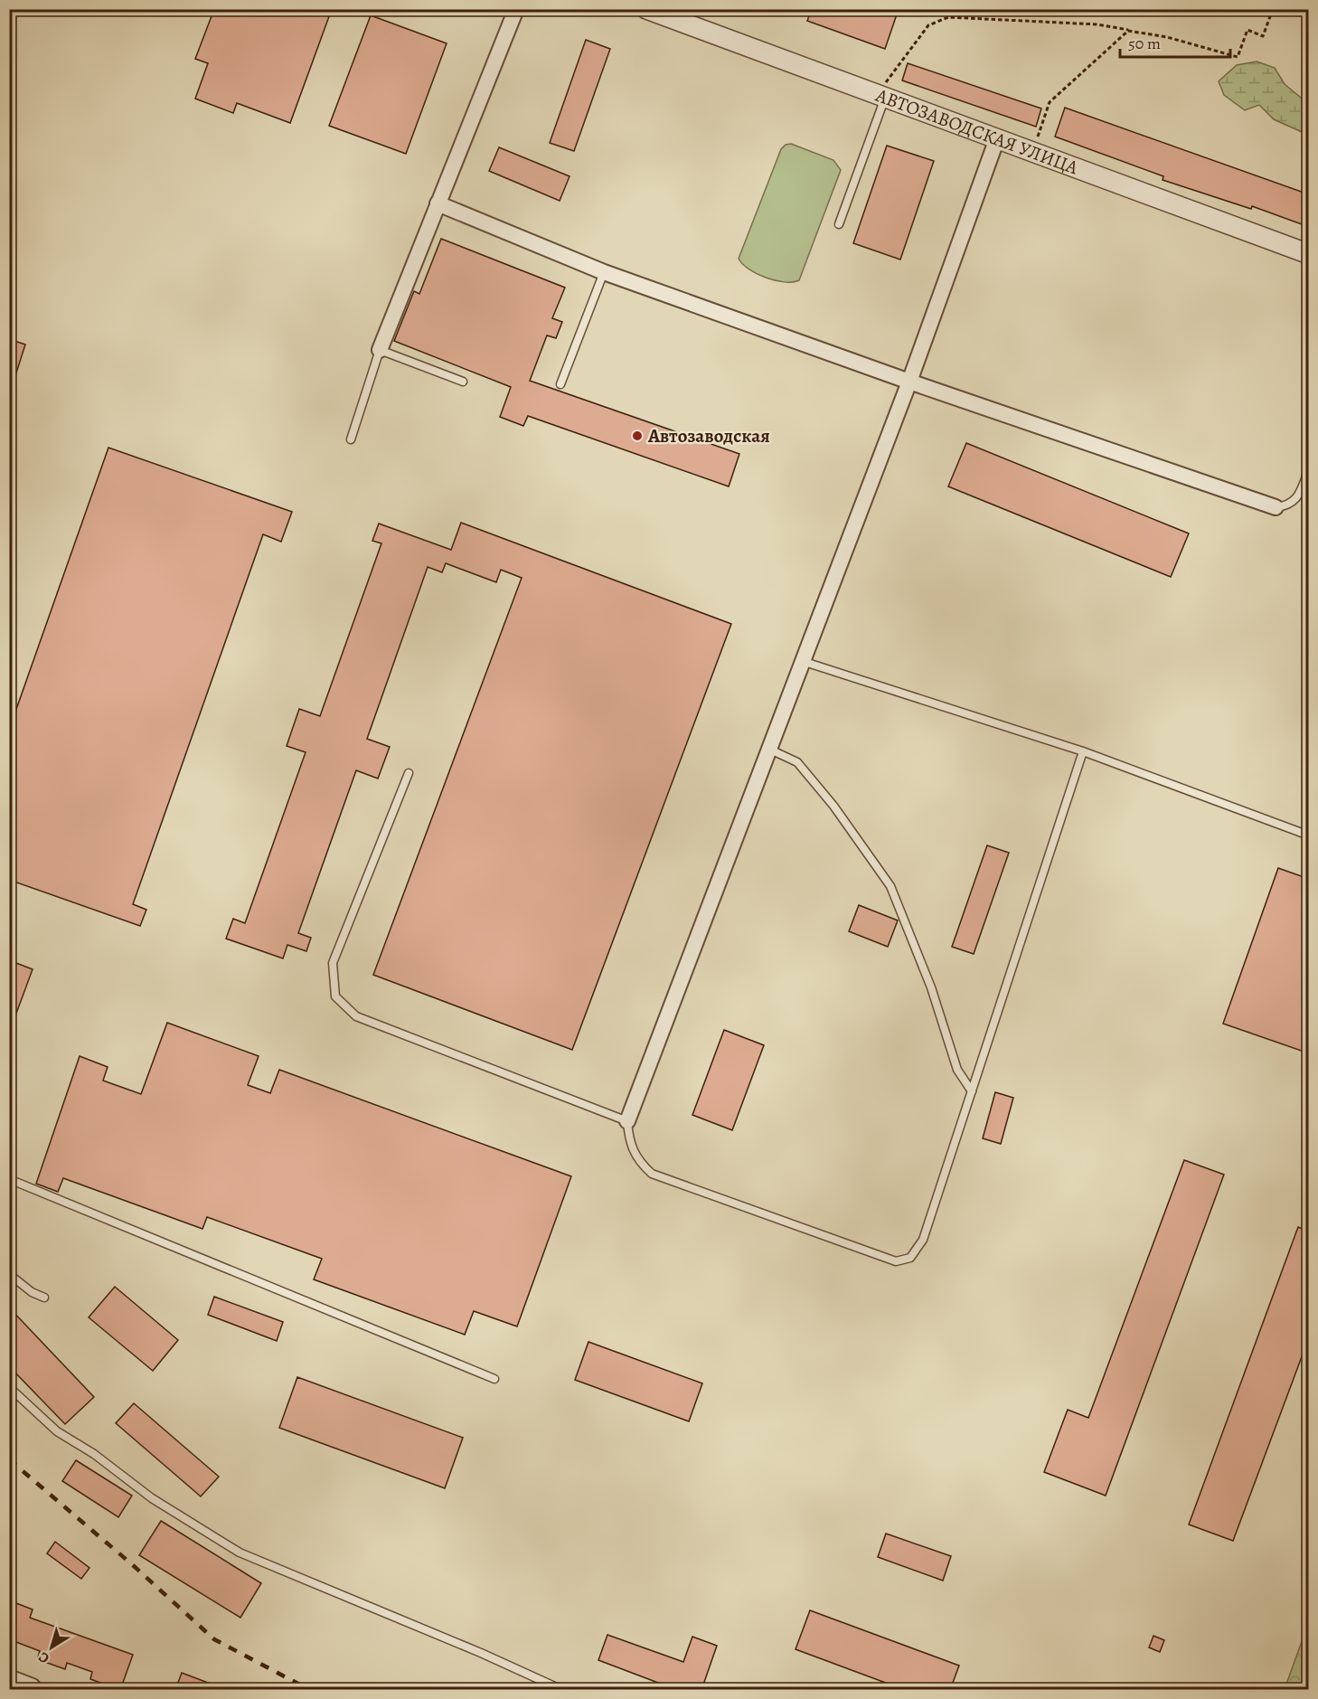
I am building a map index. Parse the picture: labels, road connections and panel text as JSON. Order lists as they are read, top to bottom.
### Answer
{
  "streets": {
    "street": ["АВТОЗАВОДСКАЯ УЛИЦА"]
  },
  "places": ["Автозаводская"],
  "scale_bar": "50 m",
  "north": "bottom left"
}
